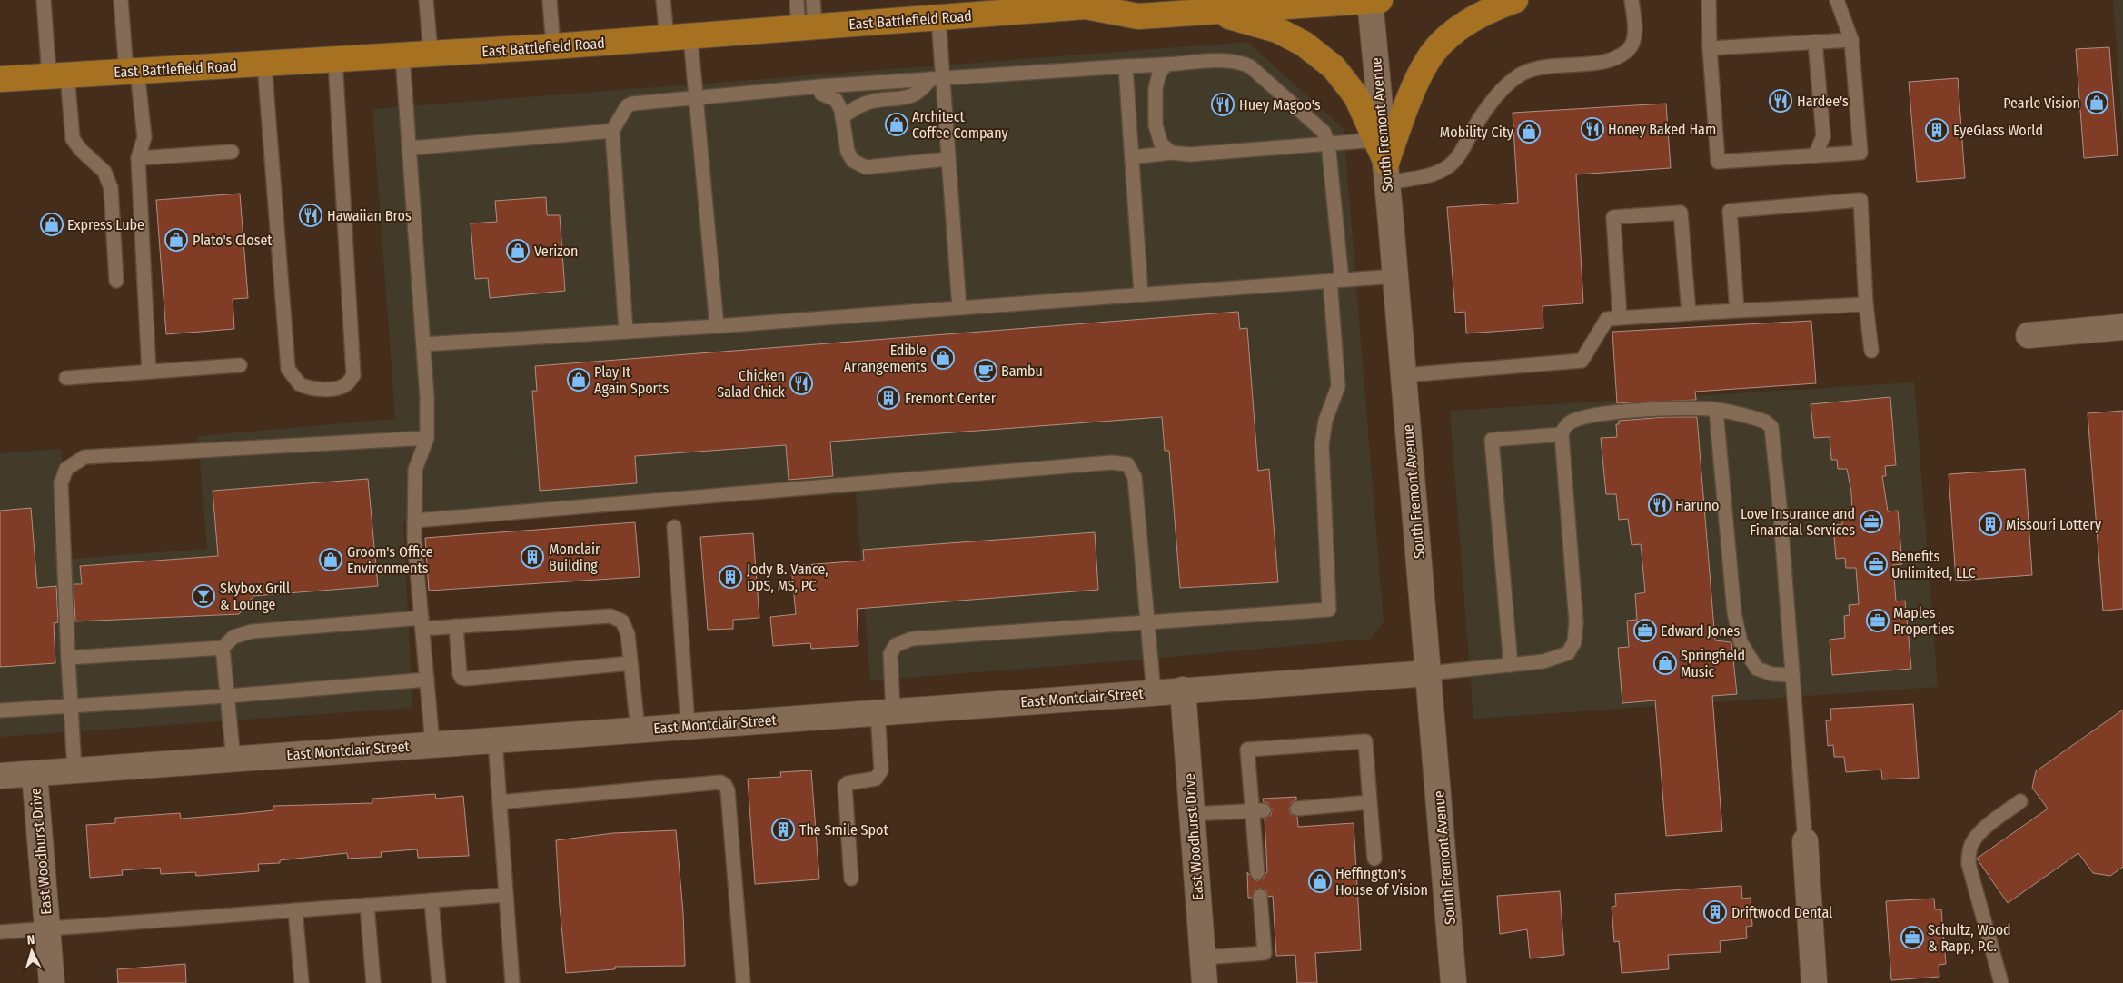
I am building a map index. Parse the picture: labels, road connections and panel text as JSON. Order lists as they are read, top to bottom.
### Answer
{
  "streets": {
    "main road": ["East Battlefield Road"],
    "street": ["South Fremont Avenue", "East Montclair Street", "East Woodhurst Drive"]
  },
  "crossings": [
    ["East Battlefield Road", "South Fremont Avenue"],
    ["South Fremont Avenue", "East Montclair Street"],
    ["East Montclair Street", "East Woodhurst Drive"]
  ],
  "places": {
    "restaurant": [
      "Hardee's",
      "Huey Magoo's",
      "Honey Baked Ham",
      "Hawaiian Bros",
      "Chicken Salad Chick",
      "Haruno"
    ],
    "shop": [
      "Pearle Vision",
      "Architect Coffee Company",
      "Mobility City",
      "Express Lube",
      "Plato's Closet",
      "Verizon",
      "Edible Arrangements",
      "Play It Again Sports",
      "Groom's Office Environments",
      "Springfield Music",
      "Heffington's House of Vision"
    ],
    "building": [
      "EyeGlass World",
      "Fremont Center",
      "Missouri Lottery",
      "Monclair Building",
      "Jody B. Vance, DDS, MS, PC",
      "The Smile Spot",
      "Driftwood Dental"
    ],
    "cafe": ["Bambu"],
    "office": [
      "Love Insurance and Financial Services",
      "Benefits Unlimited, LLC",
      "Maples Properties",
      "Edward Jones",
      "Schultz, Wood & Rapp, P.C."
    ],
    "bar": ["Skybox Grill & Lounge"]
  },
  "north": "top"
}
